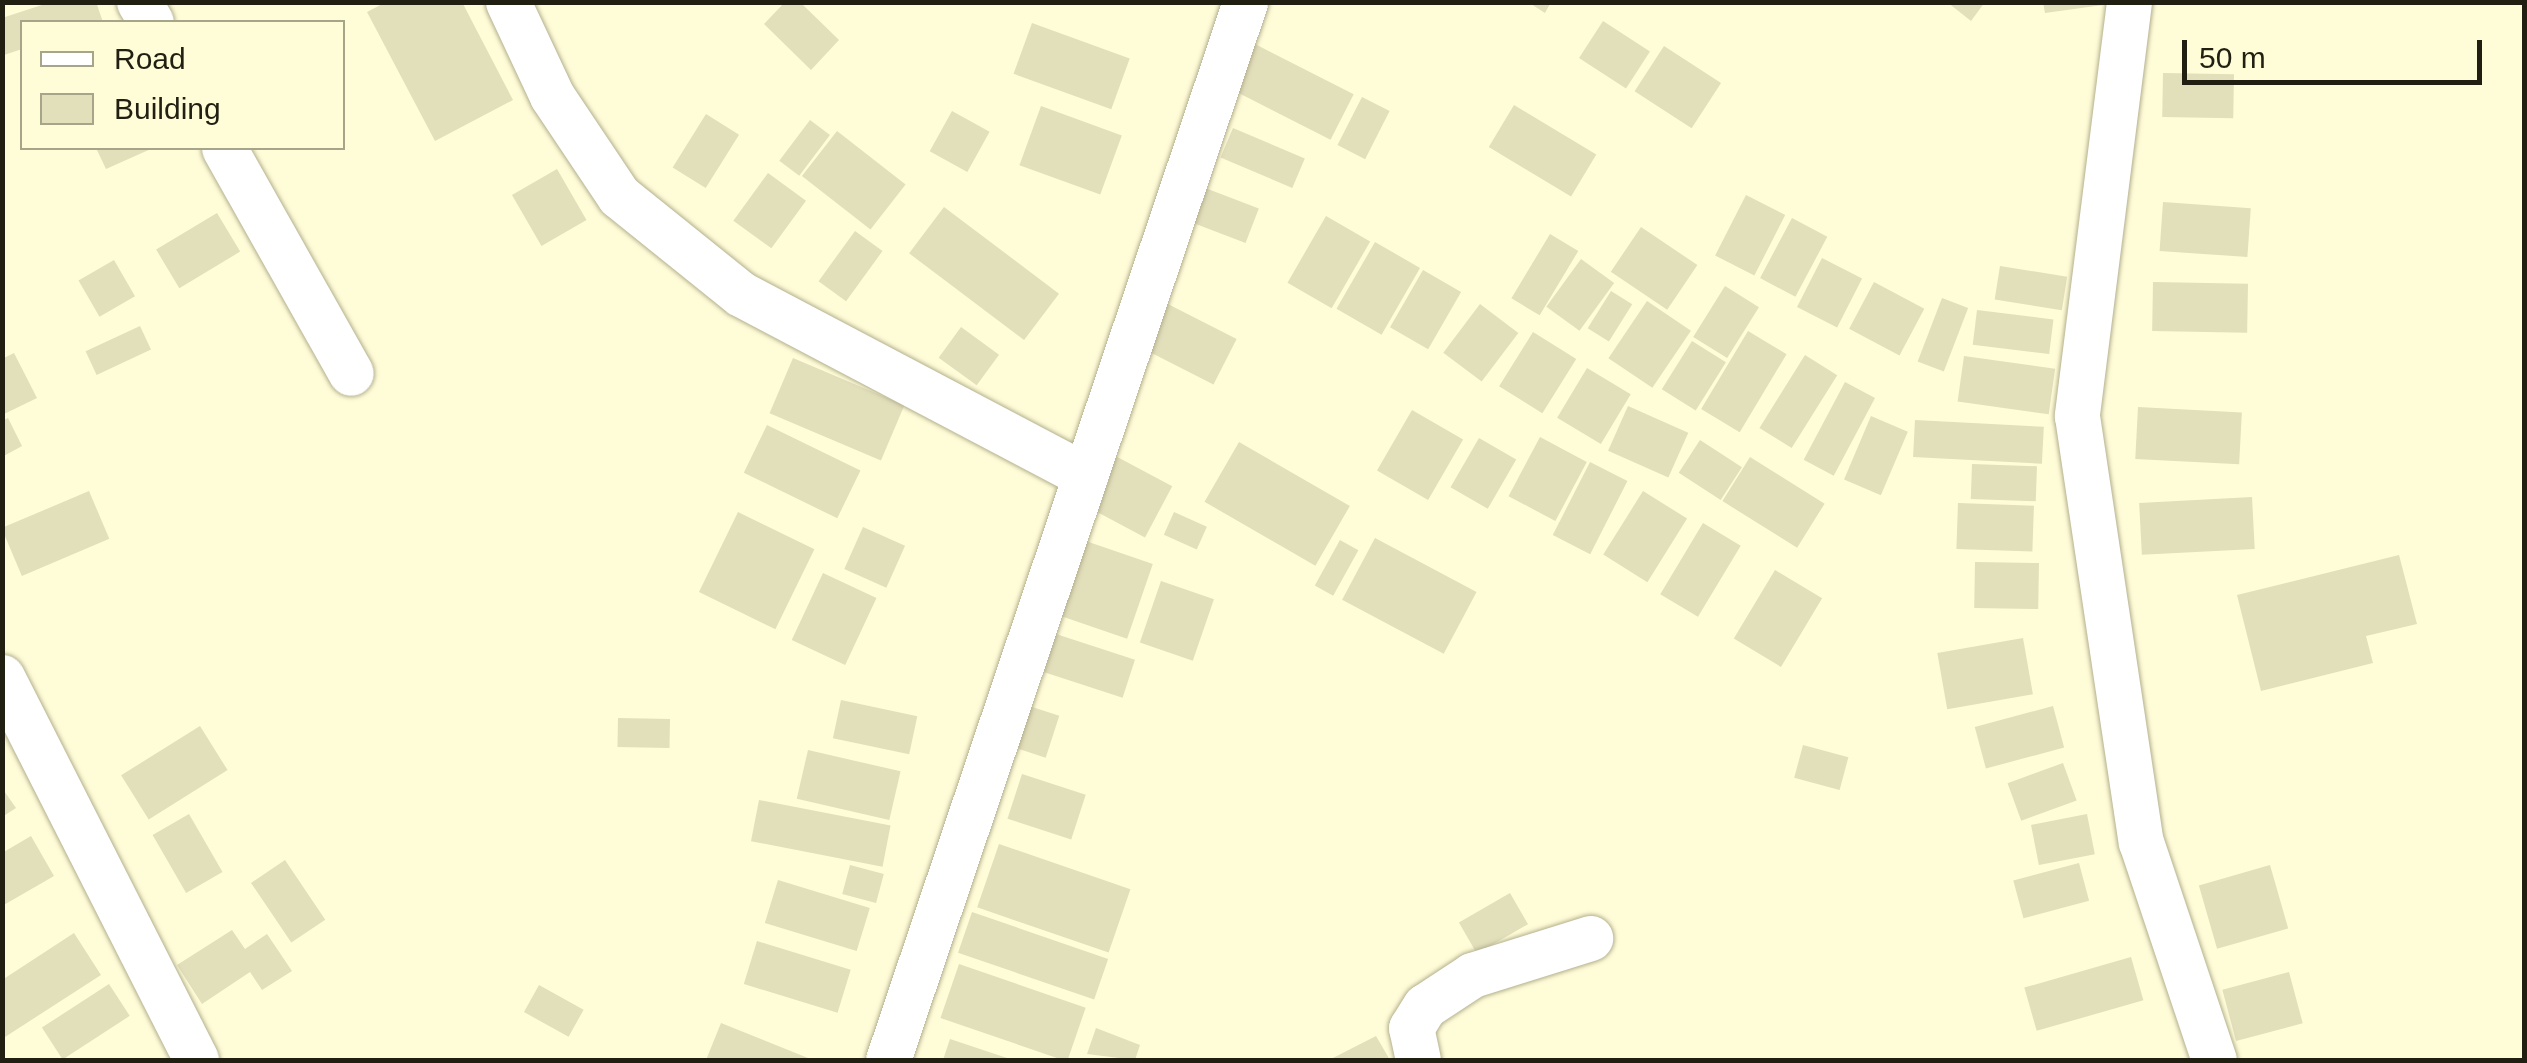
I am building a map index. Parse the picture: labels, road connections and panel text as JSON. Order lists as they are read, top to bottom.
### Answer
{
  "legend": ["Road", "Building"],
  "scale_bar": "50 m"
}
